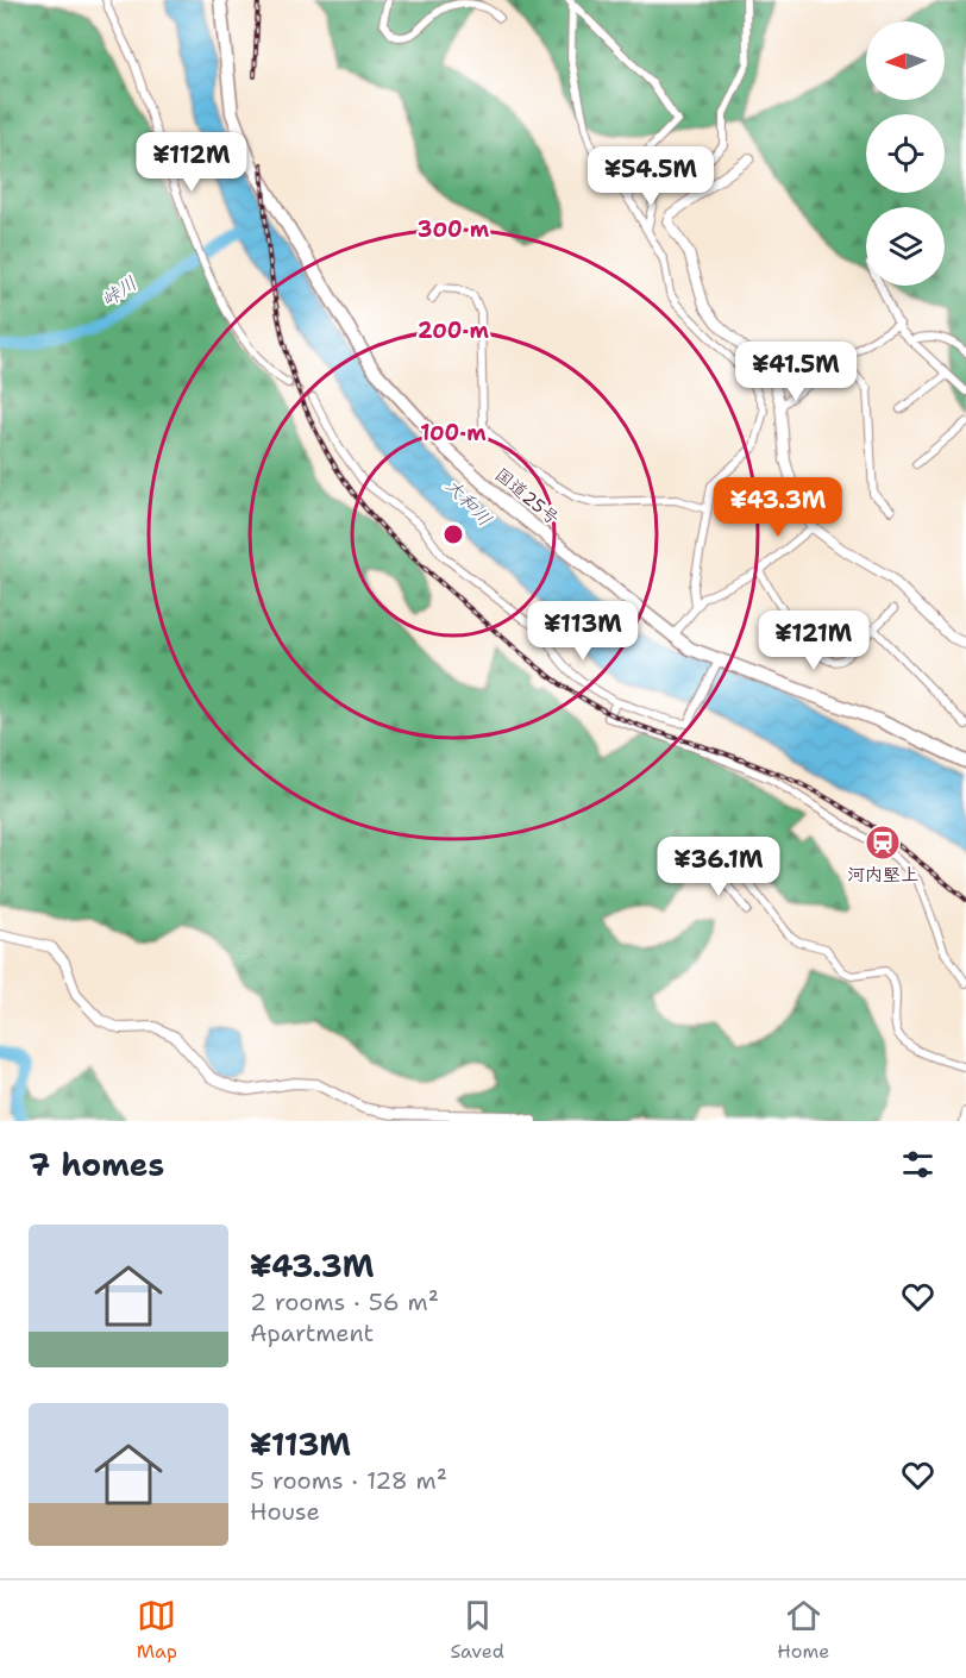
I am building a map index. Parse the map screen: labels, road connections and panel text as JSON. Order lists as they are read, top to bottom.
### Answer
{
  "streets": {
    "highway": ["国道25号"]
  },
  "water": ["峠川", "大和川"],
  "places": {
    "station": ["河内堅上"]
  },
  "north": "left",
  "page": {
    "price": [
      "¥112M",
      "¥54.5M",
      "¥41.5M",
      "¥43.3M",
      "¥113M",
      "¥121M",
      "¥36.1M"
    ],
    "heading": "7 homes",
    "list": [
      {
        "name": "¥43.3M",
        "note": "2 rooms · 56 m² · Apartment"
      },
      {
        "name": "¥113M",
        "note": "5 rooms · 128 m² · House"
      }
    ],
    "tabs": ["Map", "Saved", "Home"]
  },
  "rings": ["300 m", "200 m", "100 m"]
}
